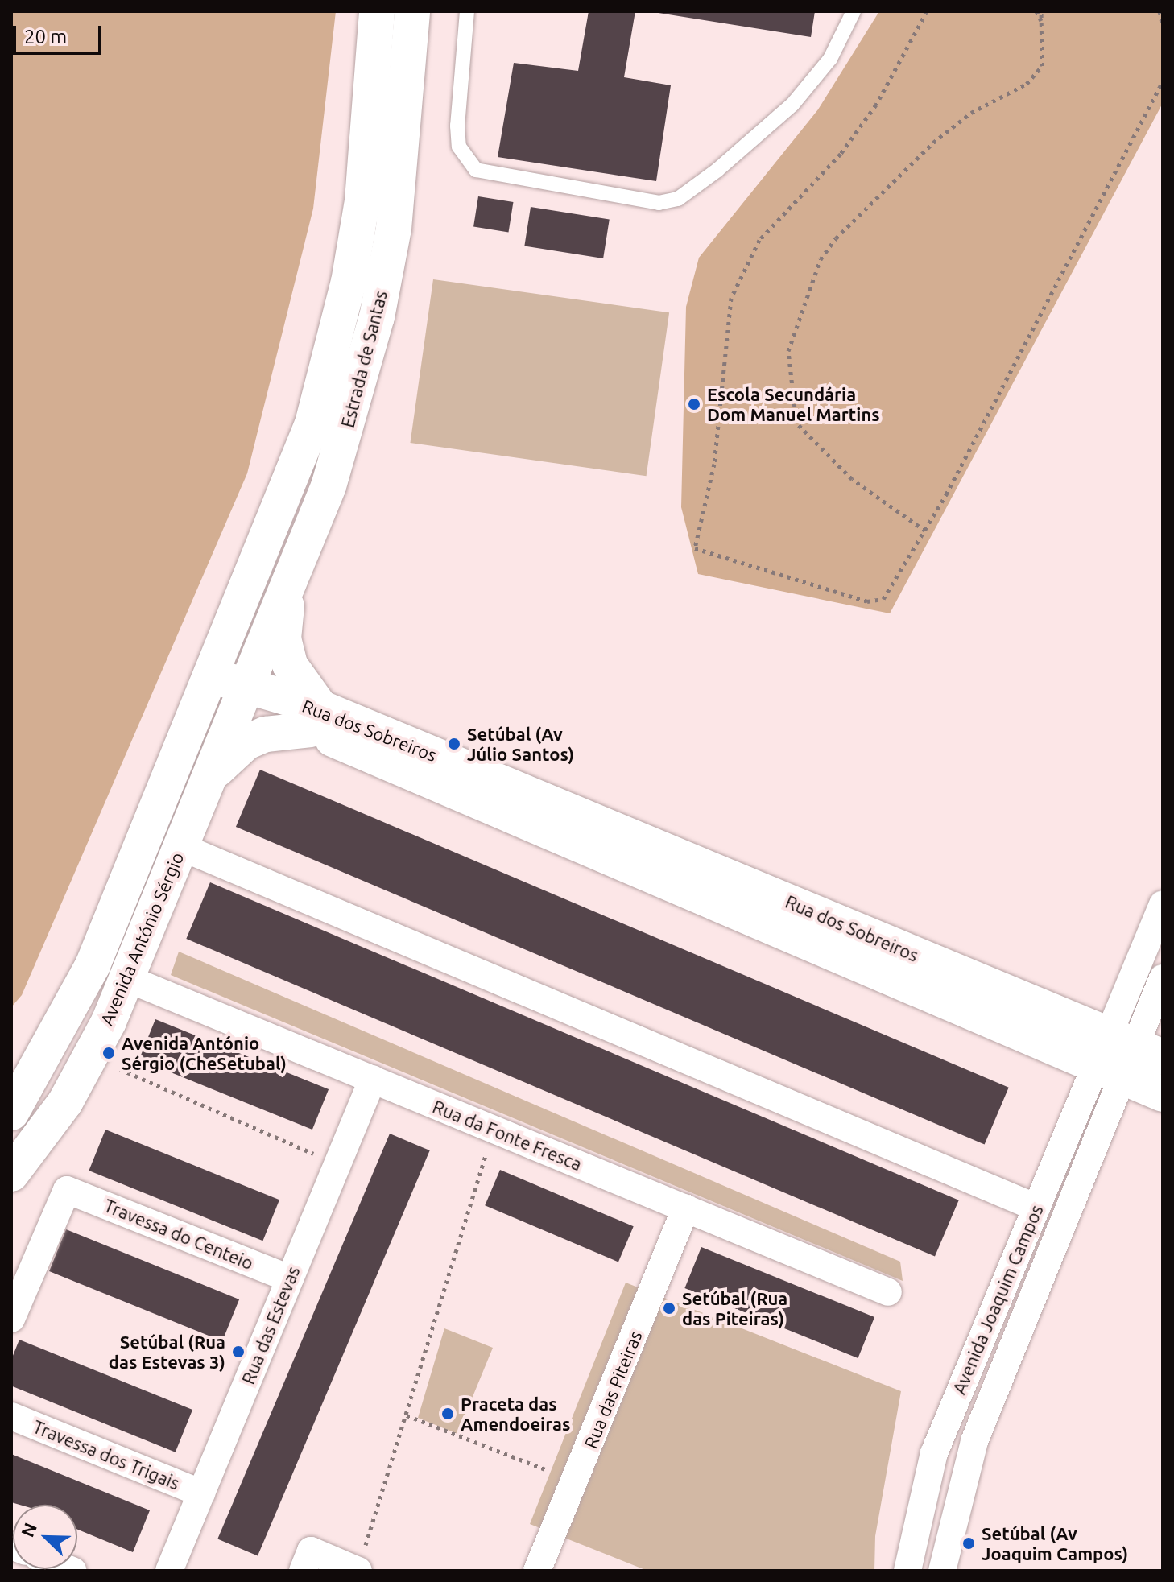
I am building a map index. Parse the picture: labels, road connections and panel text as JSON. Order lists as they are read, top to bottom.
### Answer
{
  "streets": {
    "main road": ["Estrada de Santas", "Rua dos Sobreiros", "Avenida António Sérgio"],
    "street": [
      "Rua da Fonte Fresca",
      "Travessa do Centeio",
      "Avenida Joaquim Campos",
      "Rua das Estevas",
      "Rua das Piteiras",
      "Travessa dos Trigais"
    ]
  },
  "crossings": [
    ["Estrada de Santas", "Rua dos Sobreiros"],
    ["Estrada de Santas", "Avenida António Sérgio"],
    ["Rua dos Sobreiros", "Avenida António Sérgio"],
    ["Rua dos Sobreiros", "Avenida Joaquim Campos"],
    ["Avenida António Sérgio", "Rua da Fonte Fresca"],
    ["Rua da Fonte Fresca", "Rua das Estevas"],
    ["Rua da Fonte Fresca", "Rua das Piteiras"],
    ["Travessa do Centeio", "Rua das Estevas"],
    ["Rua das Estevas", "Travessa dos Trigais"]
  ],
  "places": [
    "Escola Secundária Dom Manuel Martins",
    "Setúbal (Av Júlio Santos)",
    "Avenida António Sérgio (CheSetubal)",
    "Setúbal (Rua das Piteiras)",
    "Setúbal (Rua das Estevas 3)",
    "Praceta das Amendoeiras",
    "Setúbal (Av Joaquim Campos)"
  ],
  "scale_bar": "20 m",
  "north": "top left"
}
